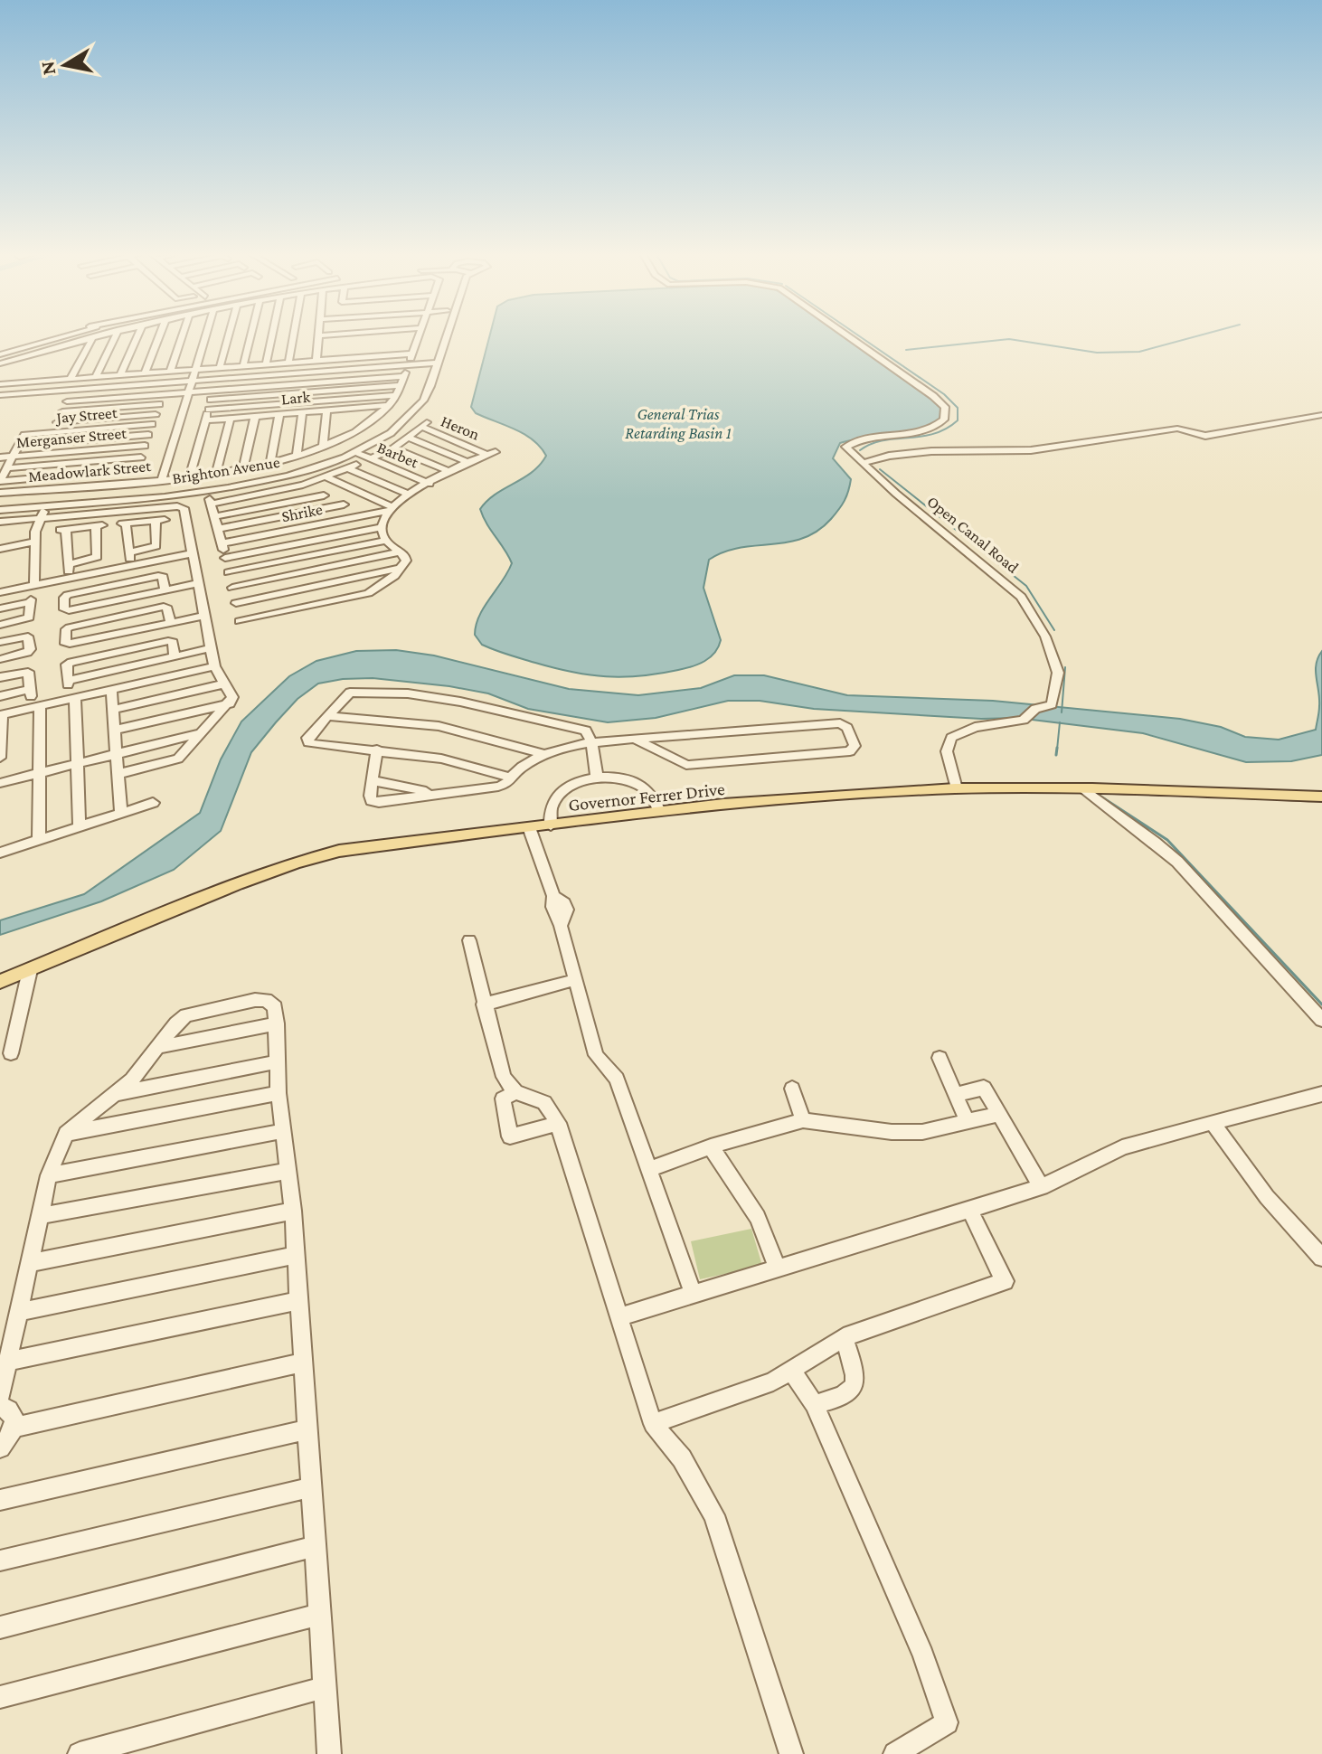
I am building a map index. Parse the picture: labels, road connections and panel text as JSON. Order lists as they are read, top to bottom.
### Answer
{
  "streets": {
    "main road": ["Governor Ferrer Drive"],
    "street": [
      "Lark",
      "Jay Street",
      "Heron",
      "Merganser Street",
      "Barbet",
      "Brighton Avenue",
      "Meadowlark Street",
      "Shrike",
      "Open Canal Road"
    ]
  },
  "crossings": [
    ["Lark", "Meadowlark Street"],
    ["Jay Street", "Merganser Street"],
    ["Barbet", "Brighton Avenue"],
    ["Open Canal Road", "Governor Ferrer Drive"]
  ],
  "water": ["General Trias Retarding Basin 1"],
  "north": "left"
}
